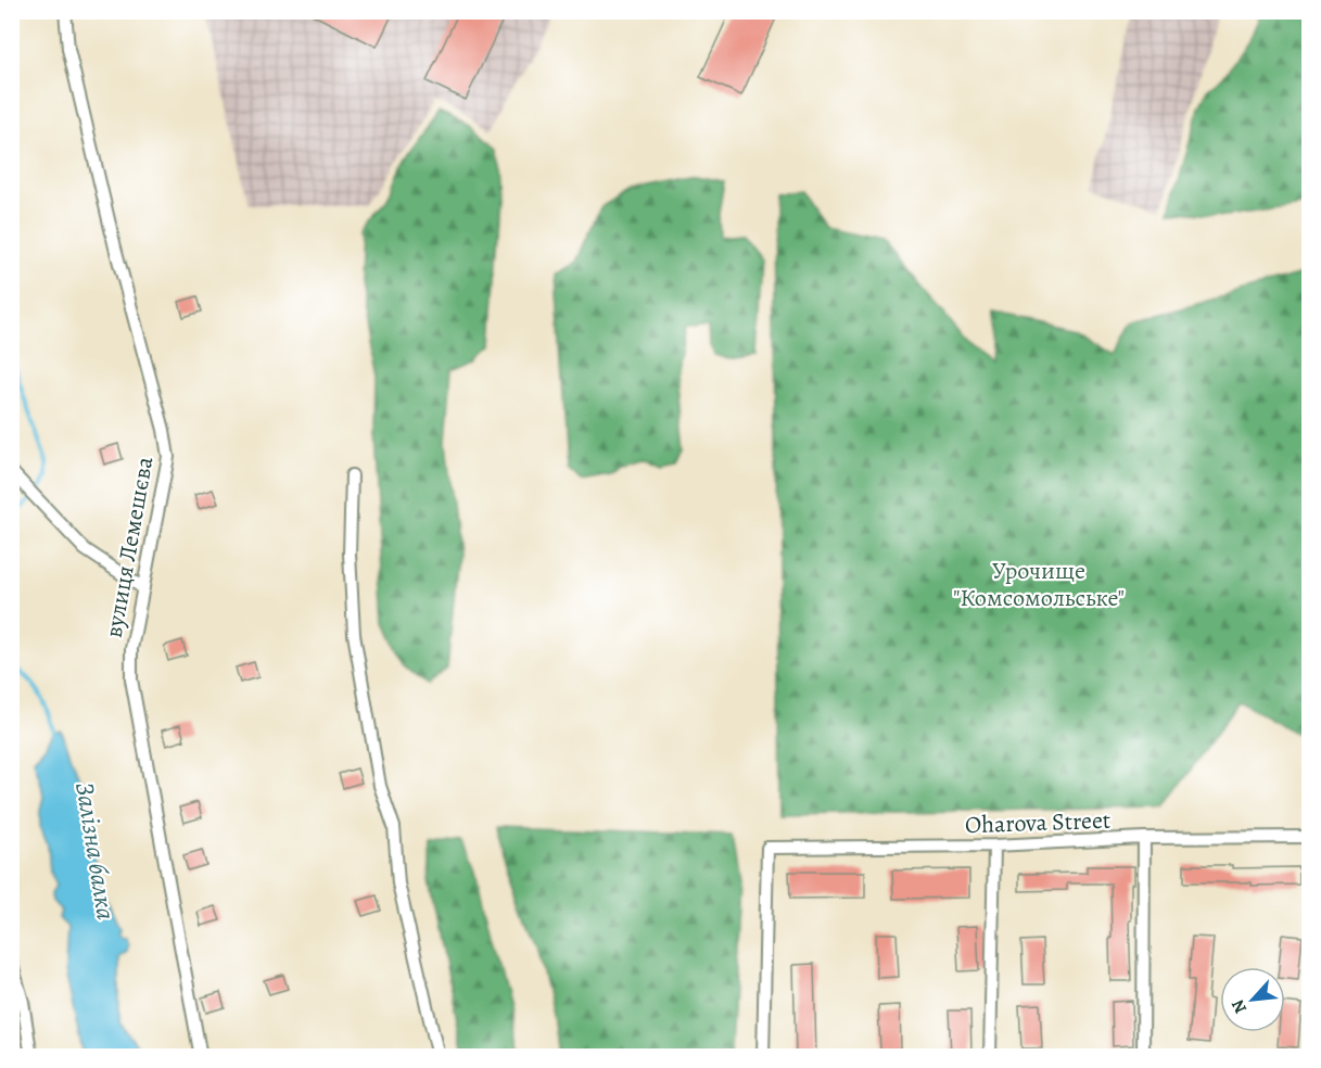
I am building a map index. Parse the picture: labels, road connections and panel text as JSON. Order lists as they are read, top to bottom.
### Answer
{
  "streets": {
    "street": ["вулиця Лемешєва", "Oharova Street"]
  },
  "water": ["Залізна балка"],
  "parks": ["Урочище \"Комсомольське\""],
  "north": "bottom left"
}
